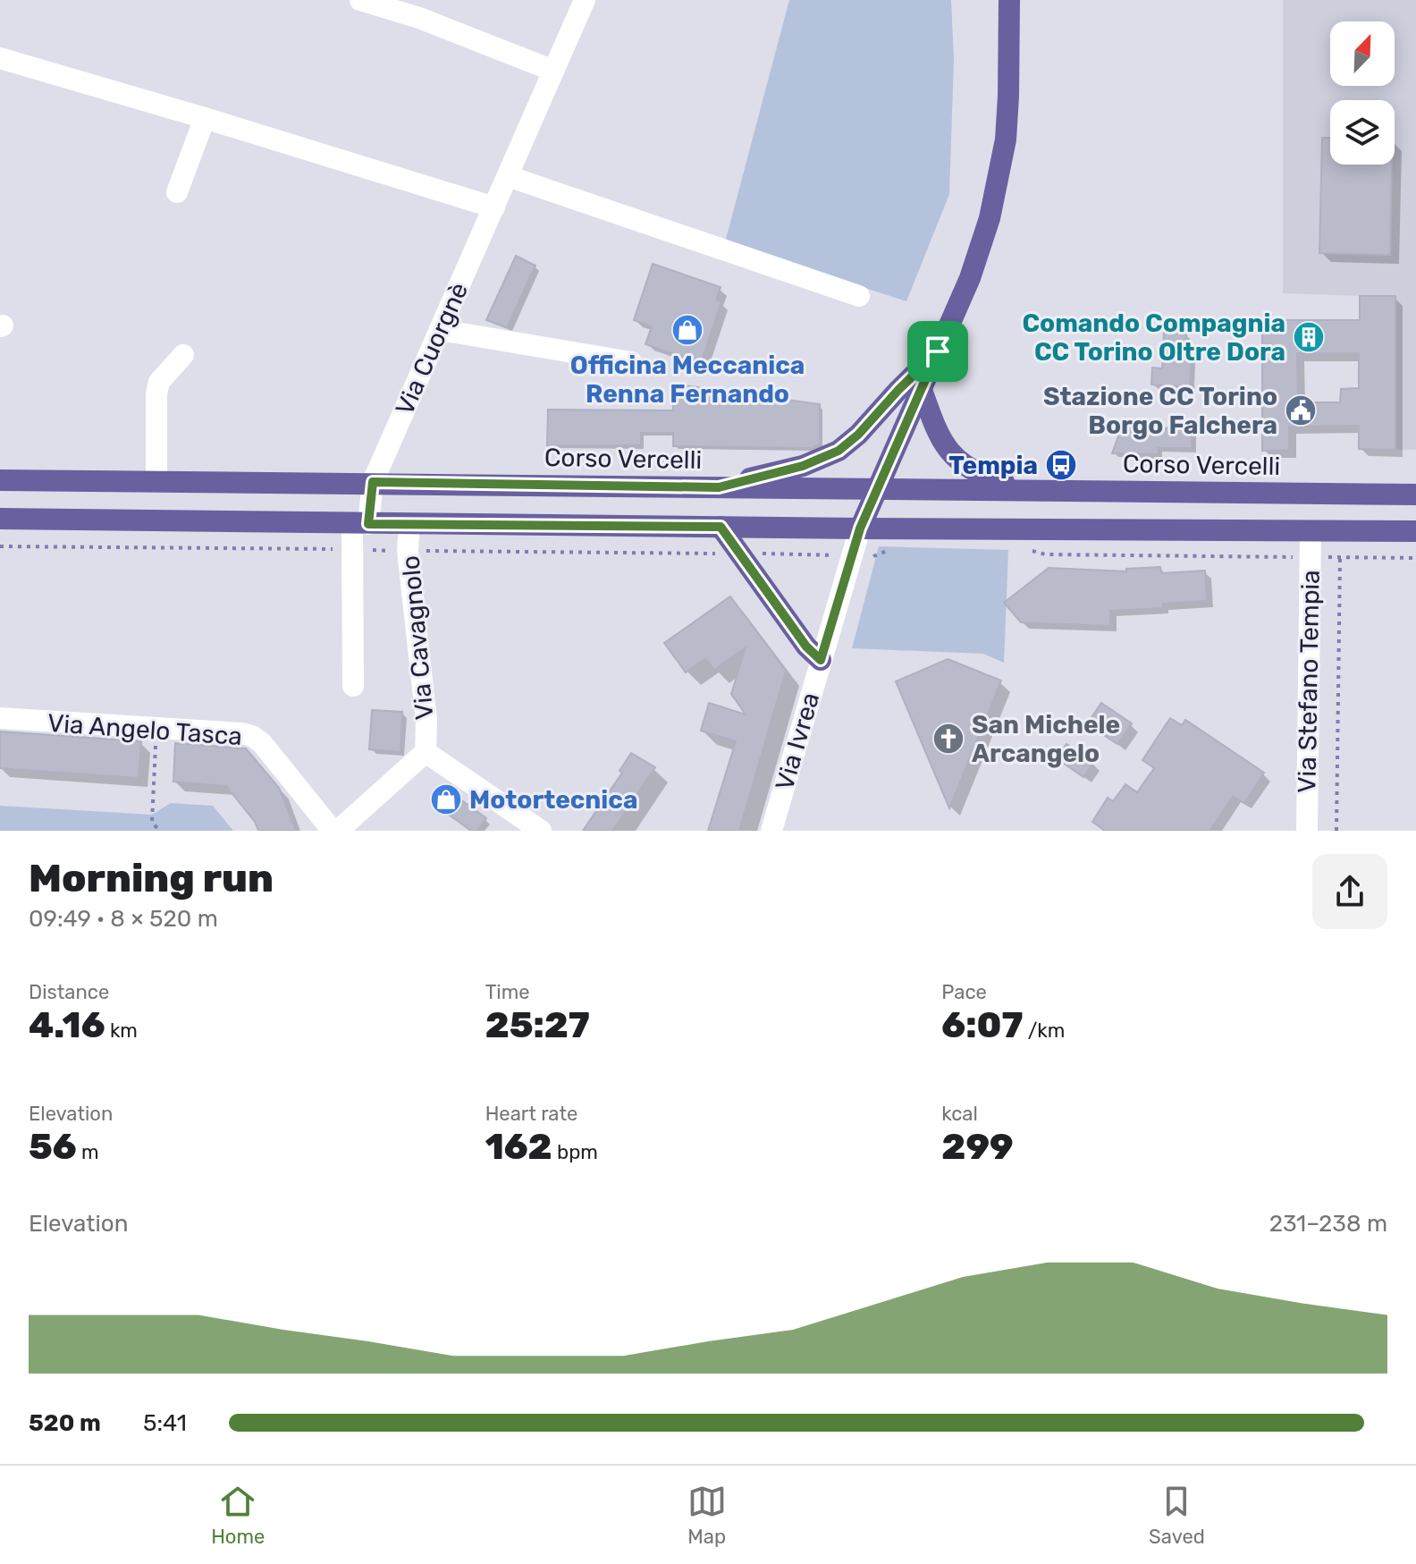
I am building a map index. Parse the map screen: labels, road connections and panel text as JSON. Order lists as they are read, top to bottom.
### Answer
{
  "streets": {
    "main road": ["Corso Vercelli"],
    "street": [
      "Via Cuorgnè",
      "Via Cavagnolo",
      "Via Stefano Tempia",
      "Via Angelo Tasca",
      "Via Ivrea"
    ]
  },
  "crossings": [
    ["Via Cuorgnè", "Corso Vercelli"]
  ],
  "places": {
    "shop": ["Officina Meccanica Renna Fernando", "Motortecnica"],
    "building": ["Comando Compagnia CC Torino Oltre Dora"],
    "public building": ["Stazione CC Torino Borgo Falchera"],
    "bus stop": ["Tempia"],
    "church": ["San Michele Arcangelo"]
  },
  "north": "top right",
  "page": {
    "heading": ["Morning run", "09:49 · 8 × 520 m"],
    "stats": [
      ["Distance", "4.16 km"],
      ["Time", "25:27"],
      ["Pace", "6:07 /km"],
      ["Elevation", "56 m"],
      ["Heart rate", "162 bpm"],
      ["kcal", "299"]
    ],
    "chart": ["Elevation", "231–238 m"],
    "list": [
      {
        "name": "520 m",
        "note": "5:41"
      }
    ],
    "tabs": ["Home", "Map", "Saved"]
  }
}
